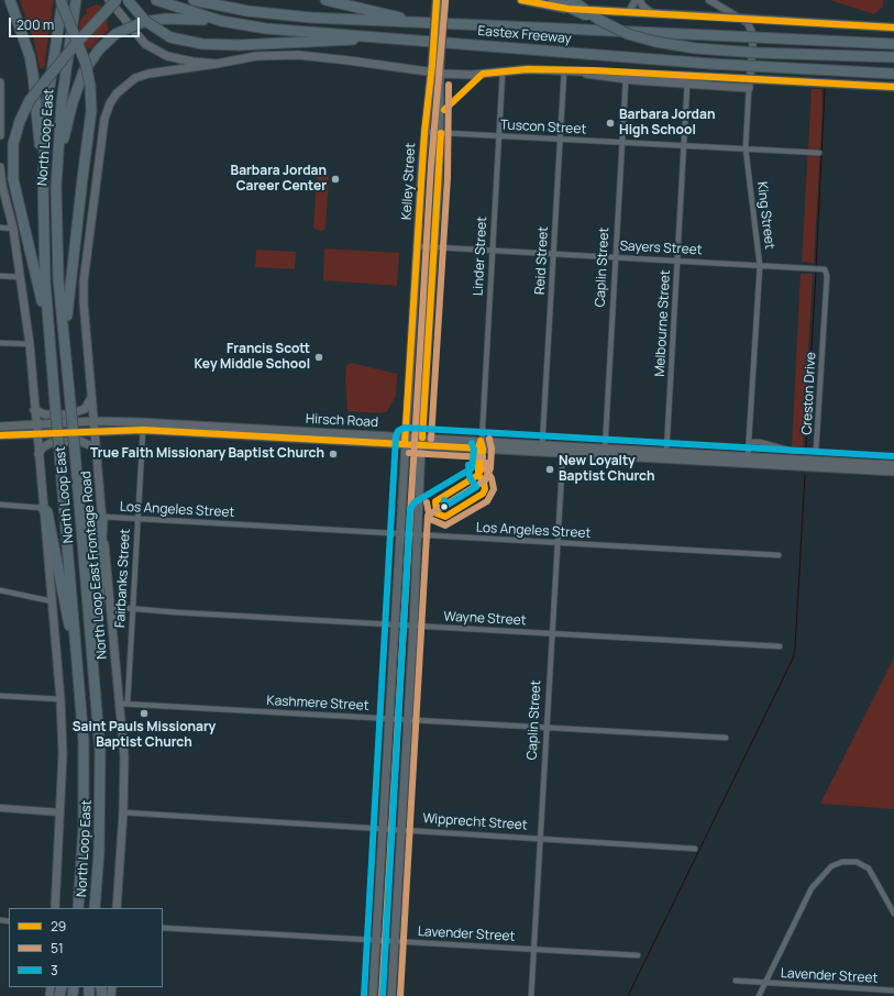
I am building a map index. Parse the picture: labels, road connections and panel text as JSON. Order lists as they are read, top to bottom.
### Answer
{
  "streets": {
    "highway": ["Eastex Freeway", "North Loop East"],
    "main road": ["Kelley Street", "Hirsch Road", "North Loop East Frontage Road"],
    "street": [
      "Tuscon Street",
      "King Street",
      "Sayers Street",
      "Linder Street",
      "Reid Street",
      "Caplin Street",
      "Melbourne Street",
      "Creston Drive",
      "Los Angeles Street",
      "Fairbanks Street",
      "Wayne Street",
      "Kashmere Street",
      "Wipprecht Street",
      "Lavender Street"
    ]
  },
  "crossings": [
    ["Tuscon Street", "Kelley Street"],
    ["Tuscon Street", "King Street"],
    ["Tuscon Street", "Linder Street"],
    ["Tuscon Street", "Reid Street"],
    ["Tuscon Street", "Caplin Street"],
    ["Tuscon Street", "Melbourne Street"],
    ["Kelley Street", "Sayers Street"],
    ["Kelley Street", "Hirsch Road"],
    ["Kelley Street", "Los Angeles Street"],
    ["Kelley Street", "North Loop East Frontage Road"],
    ["Kelley Street", "Wayne Street"],
    ["Kelley Street", "Kashmere Street"],
    ["Kelley Street", "Wipprecht Street"],
    ["Kelley Street", "Lavender Street"],
    ["King Street", "Sayers Street"],
    ["King Street", "Creston Drive"],
    ["King Street", "Hirsch Road"],
    ["Sayers Street", "Linder Street"],
    ["Sayers Street", "Reid Street"],
    ["Sayers Street", "Caplin Street"],
    ["Sayers Street", "Melbourne Street"],
    ["Sayers Street", "Creston Drive"],
    ["Linder Street", "Hirsch Road"],
    ["Reid Street", "Hirsch Road"],
    ["Caplin Street", "Hirsch Road"],
    ["Caplin Street", "Los Angeles Street"],
    ["Caplin Street", "Wayne Street"],
    ["Caplin Street", "Kashmere Street"],
    ["Caplin Street", "Wipprecht Street"],
    ["Caplin Street", "Lavender Street"],
    ["Melbourne Street", "Hirsch Road"],
    ["Hirsch Road", "North Loop East Frontage Road"],
    ["Hirsch Road", "Fairbanks Street"],
    ["Los Angeles Street", "North Loop East Frontage Road"],
    ["Los Angeles Street", "Fairbanks Street"],
    ["North Loop East Frontage Road", "Fairbanks Street"],
    ["North Loop East Frontage Road", "Wayne Street"],
    ["North Loop East Frontage Road", "Kashmere Street"],
    ["North Loop East Frontage Road", "Wipprecht Street"],
    ["Fairbanks Street", "Wayne Street"],
    ["Fairbanks Street", "Kashmere Street"]
  ],
  "places": [
    "Barbara Jordan High School",
    "Barbara Jordan Career Center",
    "Francis Scott Key Middle School",
    "True Faith Missionary Baptist Church",
    "New Loyalty Baptist Church",
    "Saint Pauls Missionary Baptist Church"
  ],
  "lines": ["transit line 29", "transit line 51", "transit line 3"],
  "legend": ["29", "51", "3"],
  "scale_bar": "200 m"
}
